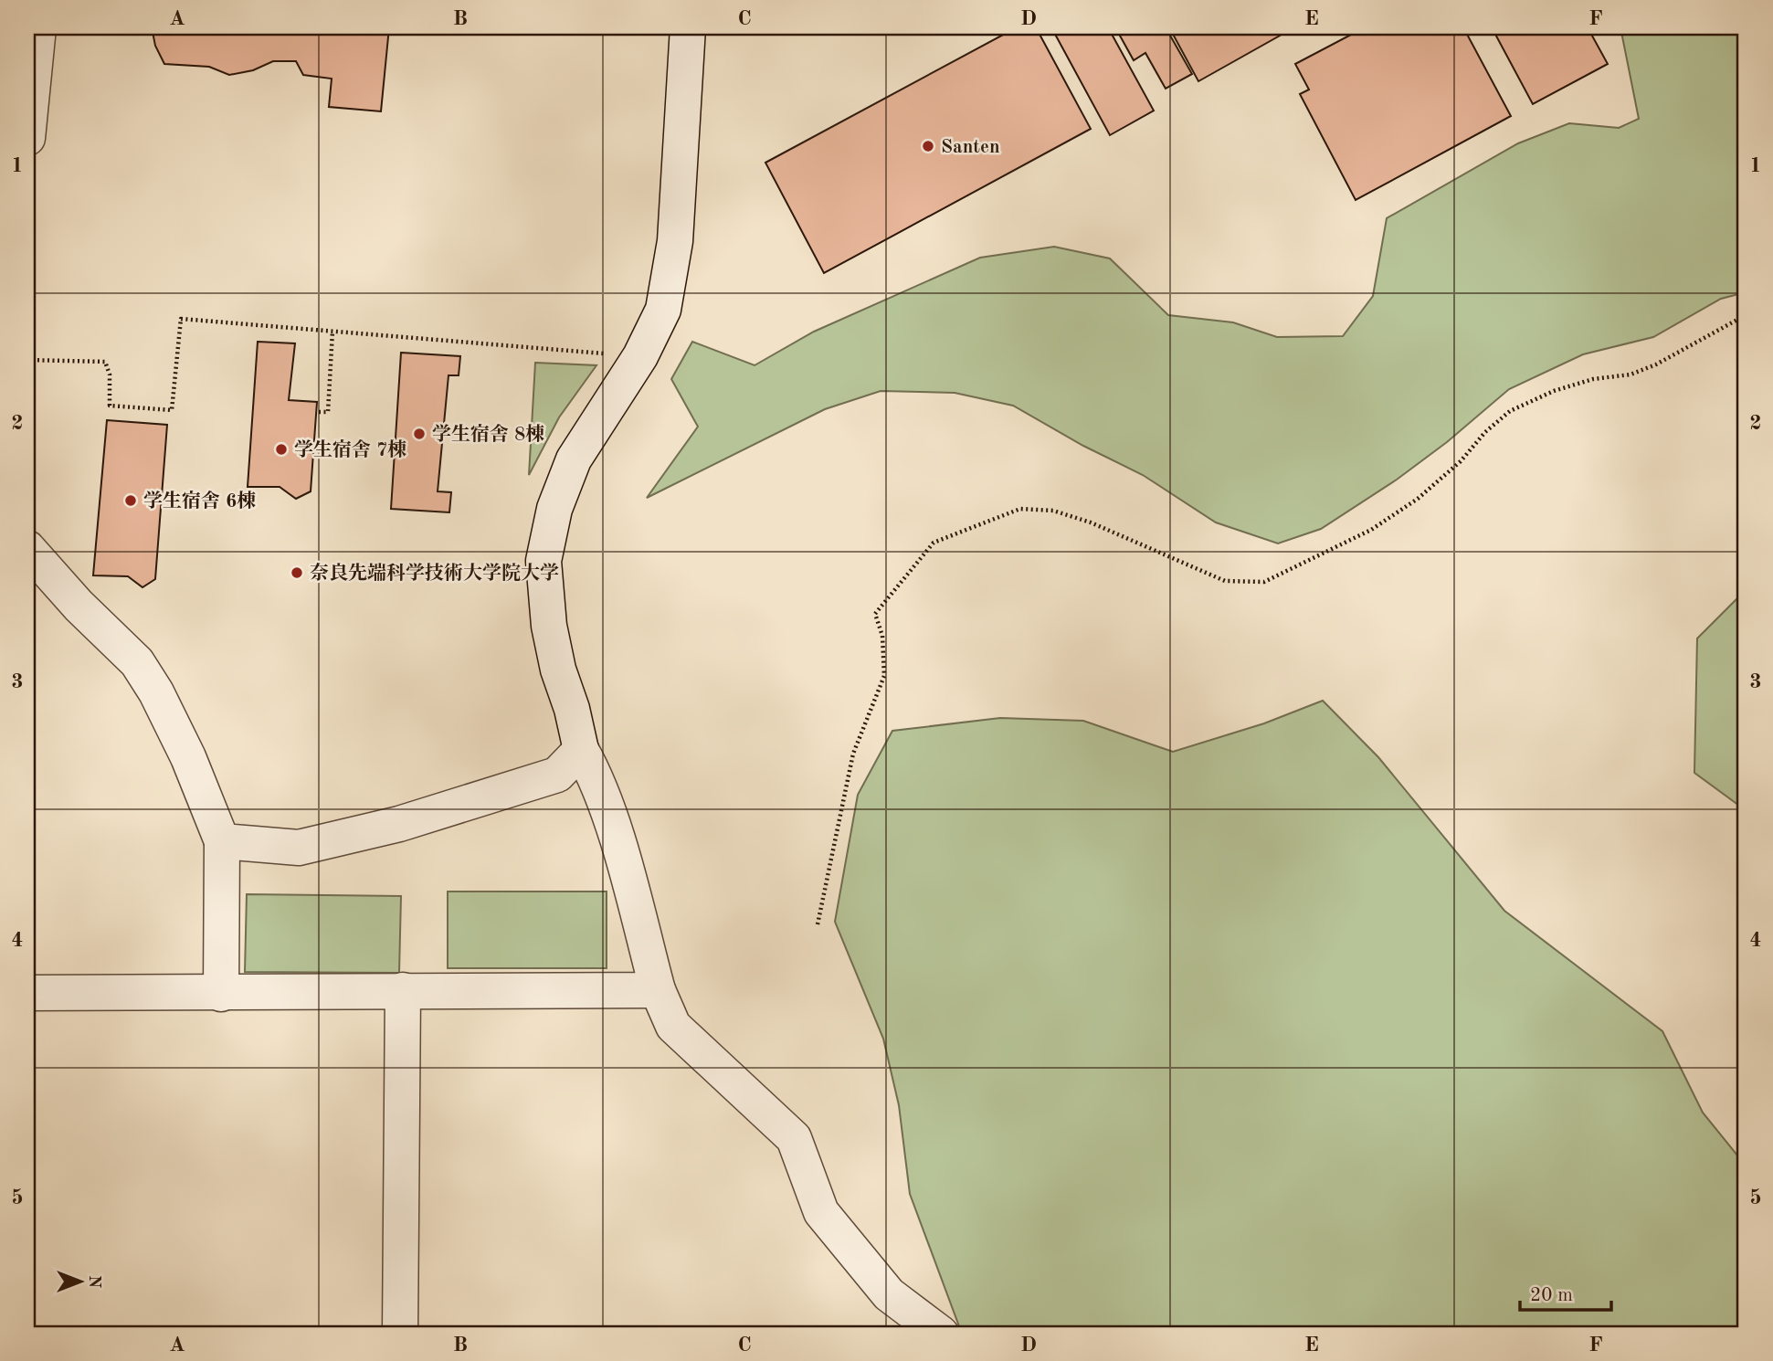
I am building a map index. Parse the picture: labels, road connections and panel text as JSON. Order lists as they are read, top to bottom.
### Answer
{
  "places": [
    "Santen",
    "学生宿舎 8棟",
    "学生宿舎 7棟",
    "学生宿舎 6棟",
    "奈良先端科学技術大学院大学"
  ],
  "scale_bar": "20 m",
  "north": "right",
  "grid": {
    "columns": [
      "A",
      "B",
      "C",
      "D",
      "E",
      "F"
    ],
    "rows": [
      "1",
      "2",
      "3",
      "4",
      "5"
    ]
  }
}
